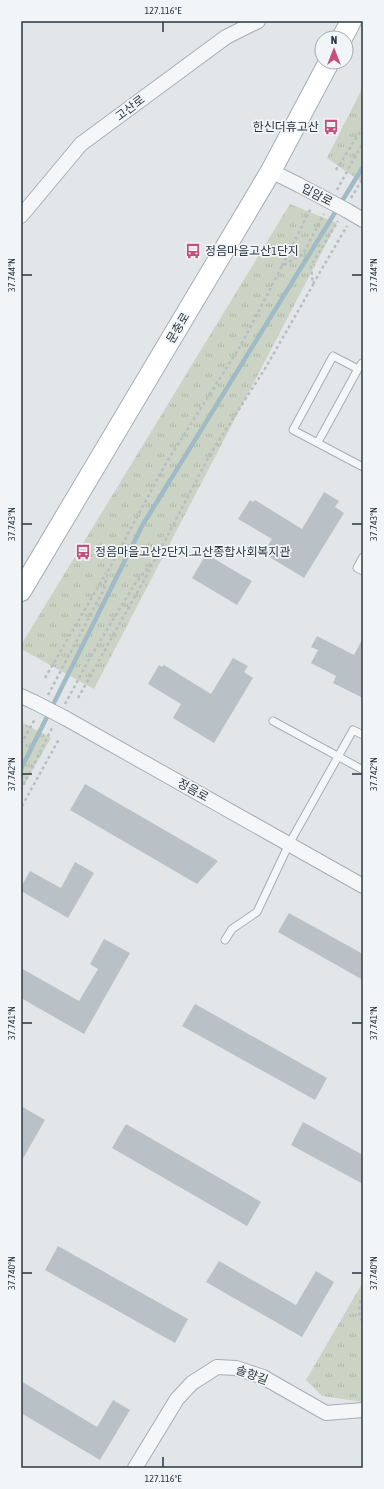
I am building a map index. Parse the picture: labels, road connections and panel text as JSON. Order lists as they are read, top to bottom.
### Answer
{
  "streets": {
    "street": [
      "고산로",
      "입암로",
      "문충로",
      "정음로",
      "솔향길"
    ]
  },
  "crossings": [
    ["입암로", "문충로"]
  ],
  "places": {
    "bus stop": ["한신더휴고산", "정음마을고산1단지", "정음마을고산2단지.고산종합사회복지관"]
  },
  "north": "top",
  "coordinates": [
    "127.116°E",
    "37.744°N",
    "37.743°N",
    "37.742°N",
    "37.741°N",
    "37.740°N"
  ]
}
